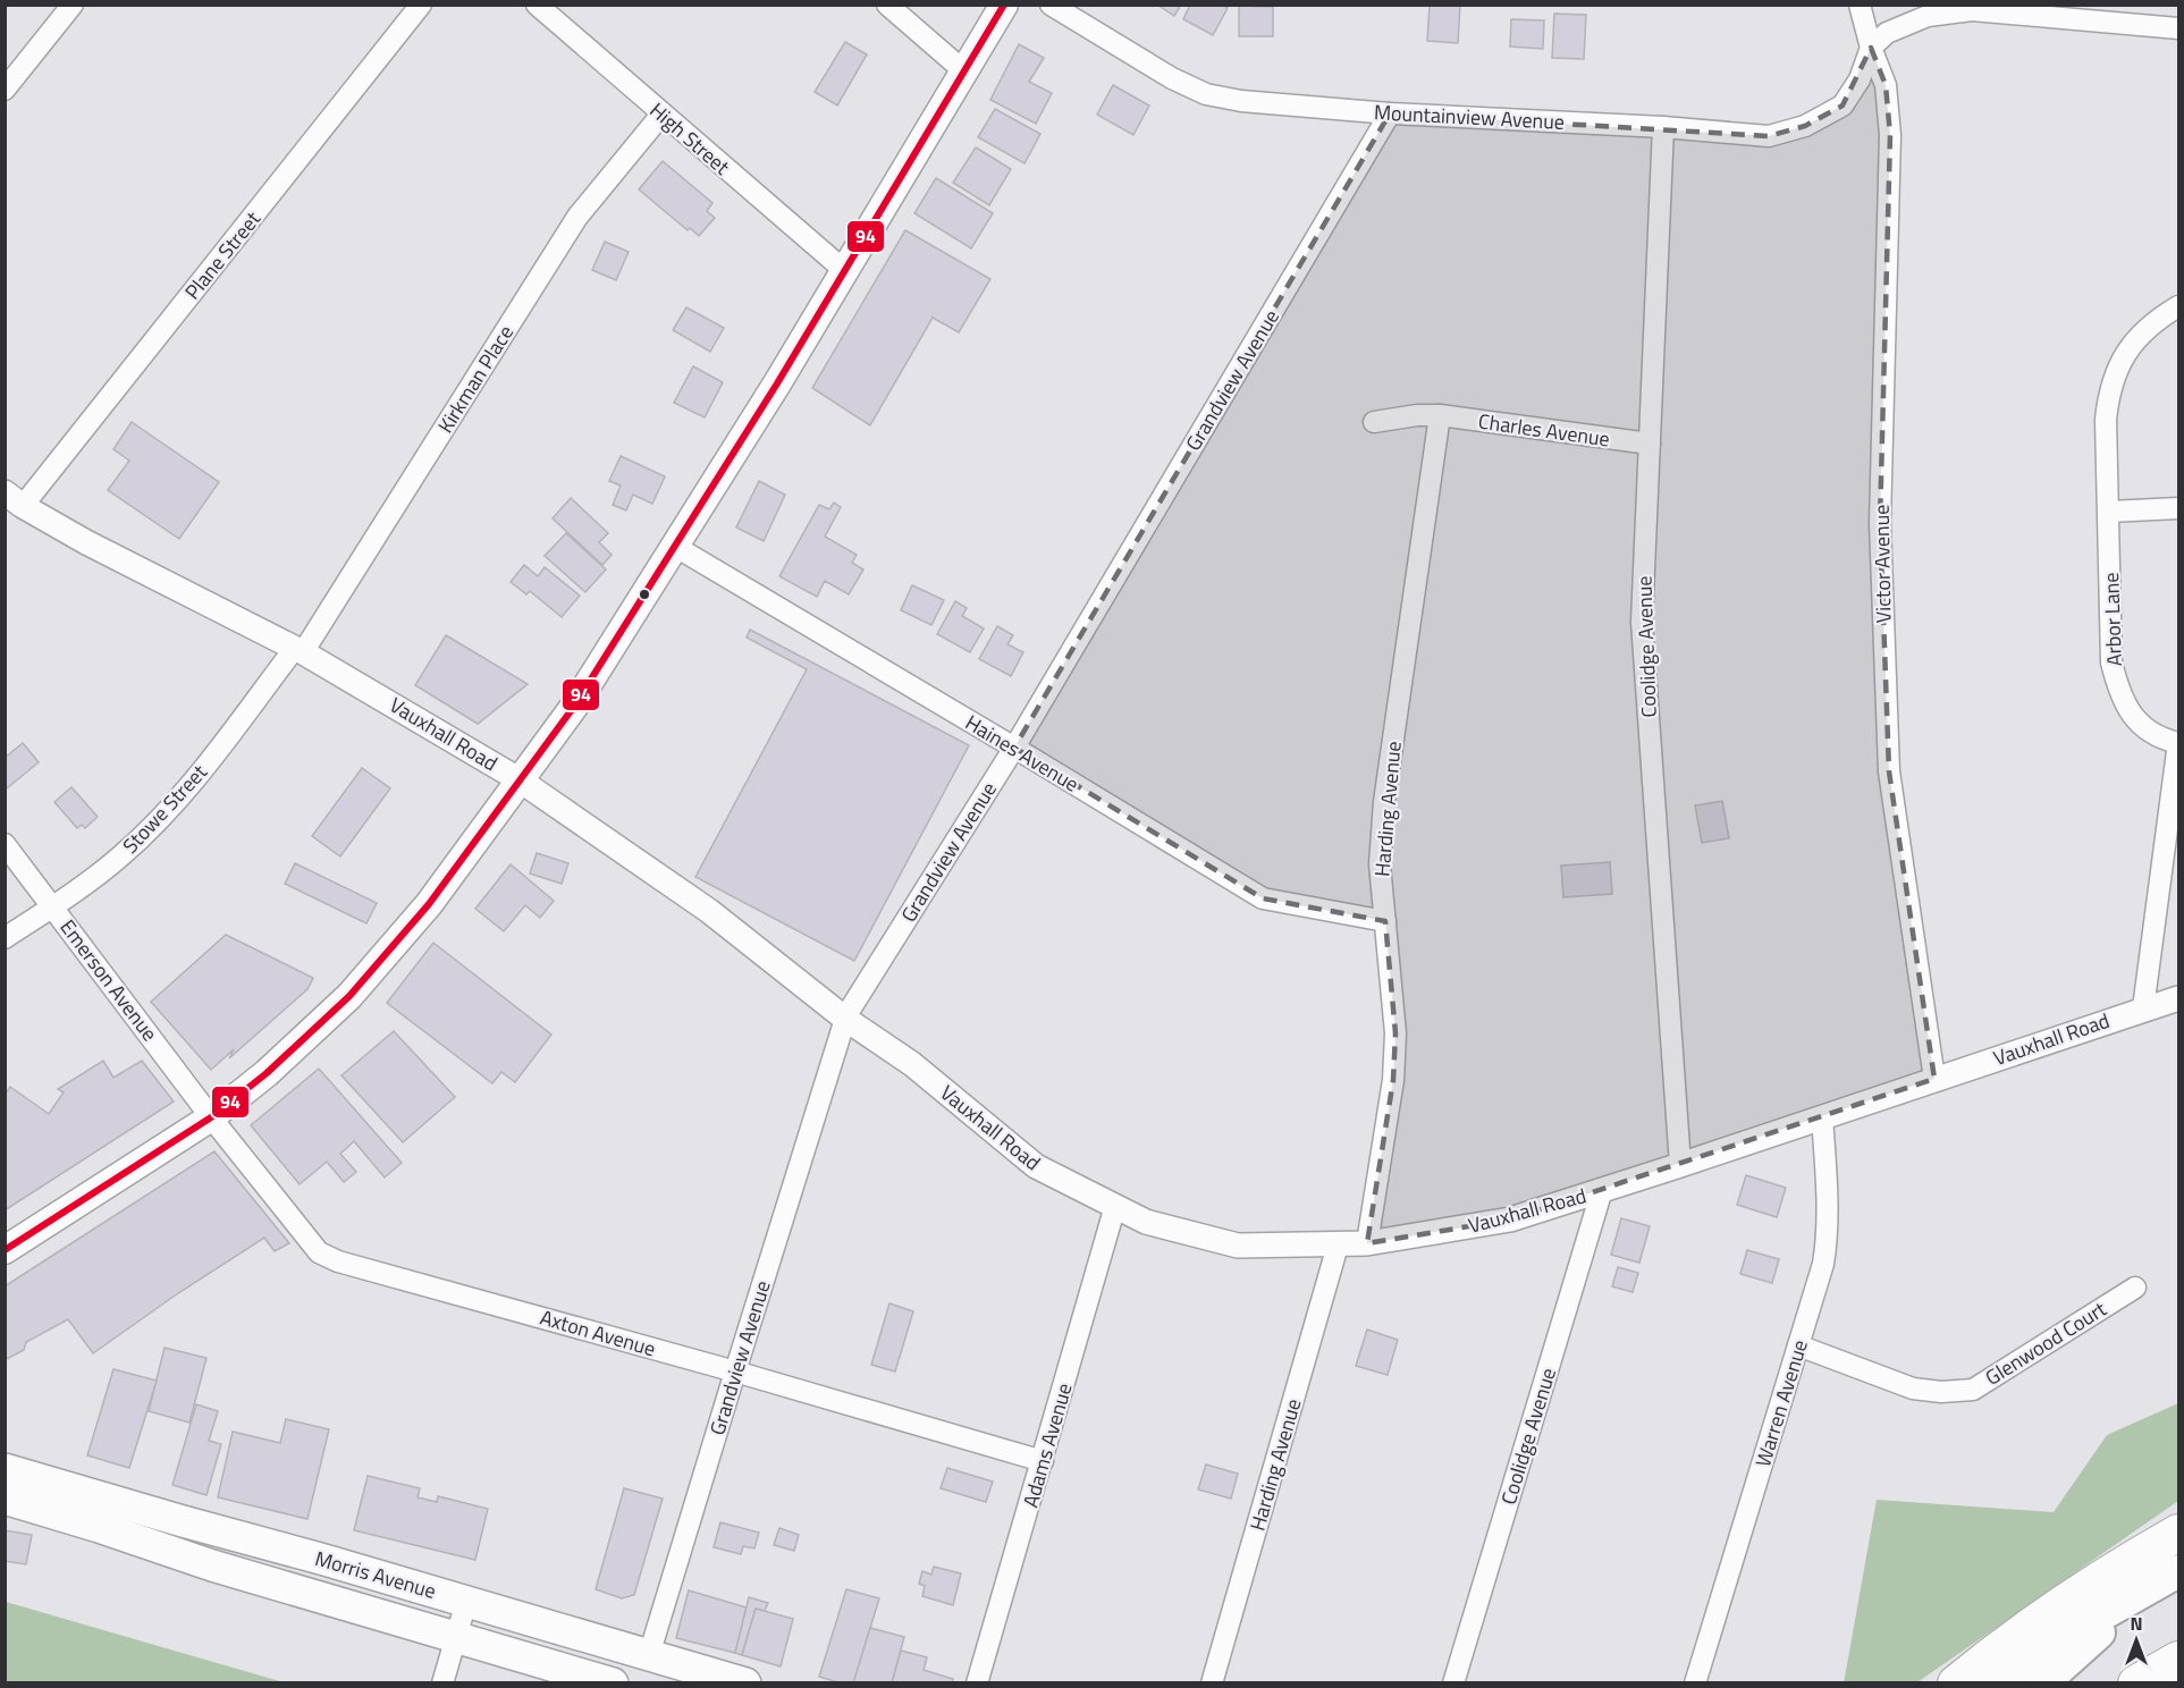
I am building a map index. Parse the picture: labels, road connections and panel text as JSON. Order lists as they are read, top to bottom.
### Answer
{
  "streets": {
    "main road": ["Morris Avenue"],
    "street": [
      "Mountainview Avenue",
      "High Street",
      "Plane Street",
      "Kirkman Place",
      "Grandview Avenue",
      "Charles Avenue",
      "Victor Avenue",
      "Arbor Lane",
      "Coolidge Avenue",
      "Vauxhall Road",
      "Haines Avenue",
      "Stowe Street",
      "Harding Avenue",
      "Emerson Avenue",
      "Axton Avenue",
      "Glenwood Court",
      "Warren Avenue",
      "Adams Avenue"
    ]
  },
  "crossings": [
    ["Mountainview Avenue", "Grandview Avenue"],
    ["Mountainview Avenue", "Victor Avenue"],
    ["Mountainview Avenue", "Coolidge Avenue"],
    ["High Street", "Kirkman Place"],
    ["Plane Street", "Vauxhall Road"],
    ["Kirkman Place", "Vauxhall Road"],
    ["Kirkman Place", "Stowe Street"],
    ["Grandview Avenue", "Vauxhall Road"],
    ["Grandview Avenue", "Haines Avenue"],
    ["Grandview Avenue", "Axton Avenue"],
    ["Grandview Avenue", "Morris Avenue"],
    ["Charles Avenue", "Coolidge Avenue"],
    ["Charles Avenue", "Harding Avenue"],
    ["Victor Avenue", "Vauxhall Road"],
    ["Arbor Lane", "Vauxhall Road"],
    ["Coolidge Avenue", "Vauxhall Road"],
    ["Vauxhall Road", "Stowe Street"],
    ["Vauxhall Road", "Harding Avenue"],
    ["Vauxhall Road", "Warren Avenue"],
    ["Vauxhall Road", "Adams Avenue"],
    ["Haines Avenue", "Harding Avenue"],
    ["Stowe Street", "Emerson Avenue"],
    ["Emerson Avenue", "Axton Avenue"],
    ["Axton Avenue", "Adams Avenue"],
    ["Glenwood Court", "Warren Avenue"]
  ],
  "lines": ["transit line 94"],
  "north": "top"
}
